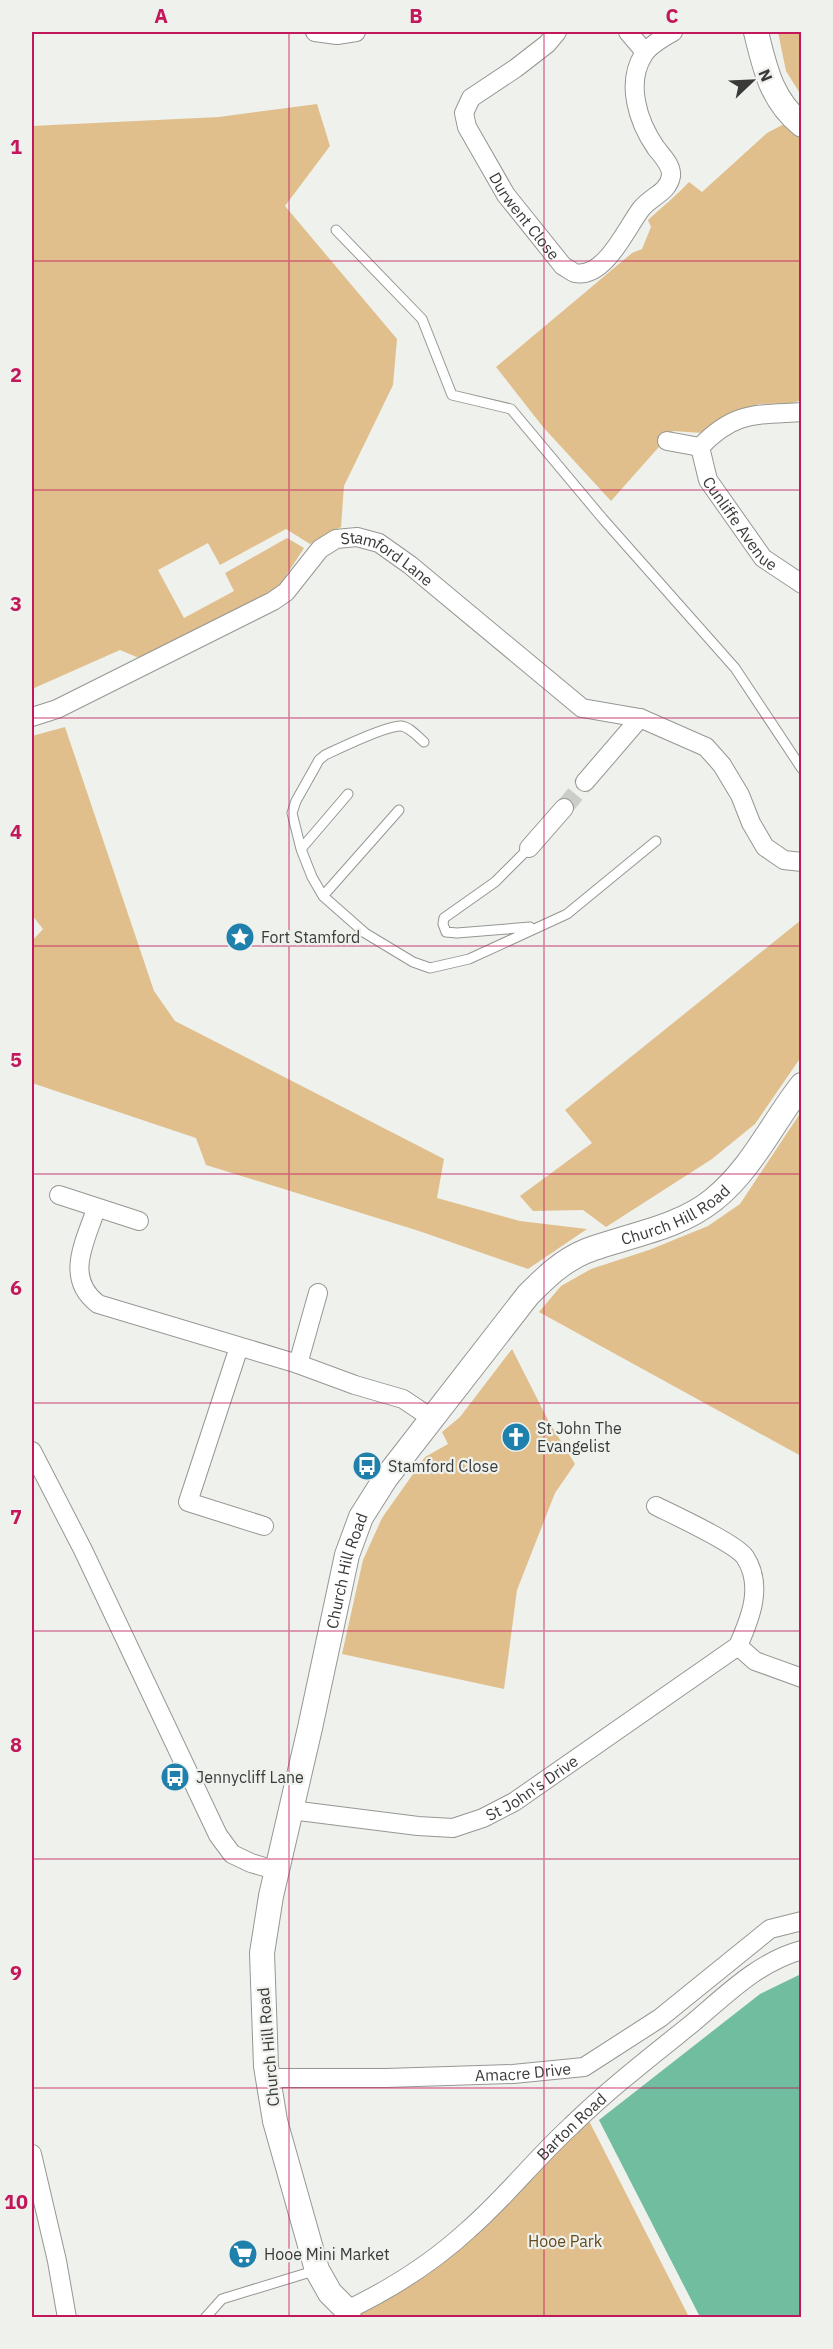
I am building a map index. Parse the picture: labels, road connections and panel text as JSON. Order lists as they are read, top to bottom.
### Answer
{
  "streets": {
    "street": [
      "Durwent Close",
      "Cunliffe Avenue",
      "Stamford Lane",
      "Church Hill Road",
      "St John's Drive",
      "Amacre Drive",
      "Barton Road"
    ]
  },
  "crossings": [
    ["Church Hill Road", "St John's Drive"],
    ["Church Hill Road", "Amacre Drive"],
    ["Church Hill Road", "Barton Road"]
  ],
  "parks": ["Hooe Park"],
  "places": {
    "place": ["Fort Stamford"],
    "church": ["St John The Evangelist"],
    "bus stop": ["Stamford Close", "Jennycliff Lane"],
    "supermarket": ["Hooe Mini Market"]
  },
  "north": "top right",
  "grid": {
    "columns": ["A", "B", "C"],
    "rows": [
      "1",
      "2",
      "3",
      "4",
      "5",
      "6",
      "7",
      "8",
      "9",
      "10"
    ]
  }
}
